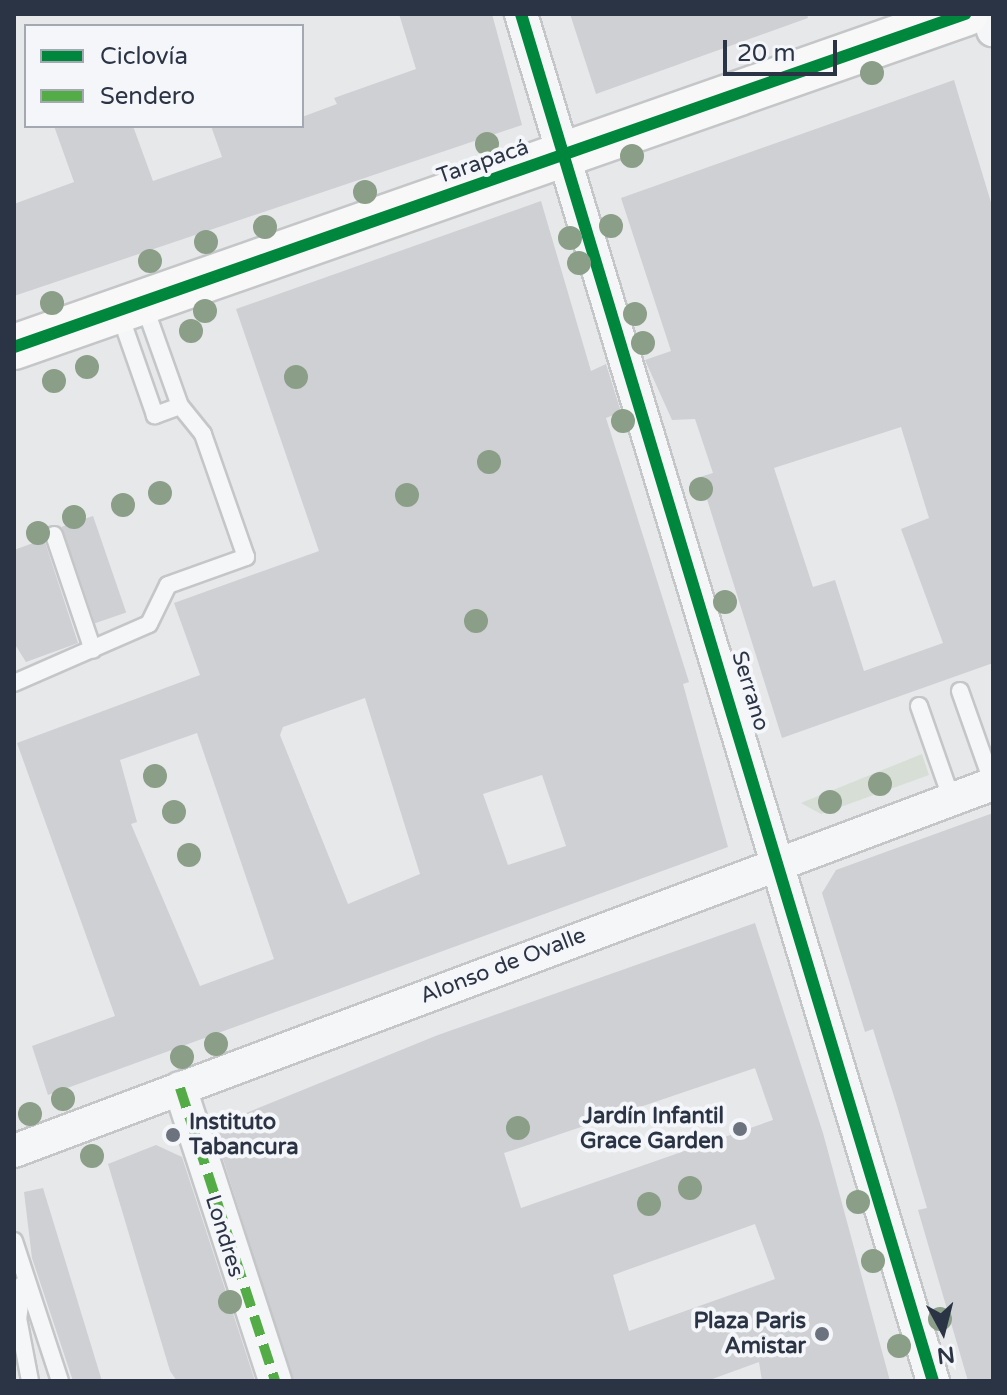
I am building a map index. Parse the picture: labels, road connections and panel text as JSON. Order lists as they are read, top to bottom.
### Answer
{
  "streets": {
    "main road": ["Tarapacá"],
    "street": ["Serrano", "Alonso de Ovalle", "Londres"]
  },
  "crossings": [
    ["Tarapacá", "Serrano"],
    ["Serrano", "Alonso de Ovalle"],
    ["Alonso de Ovalle", "Londres"]
  ],
  "places": ["Jardín Infantil Grace Garden", "Instituto Tabancura", "Plaza Paris Amistar"],
  "legend": ["Ciclovía", "Sendero"],
  "scale_bar": "20 m",
  "north": "bottom"
}
